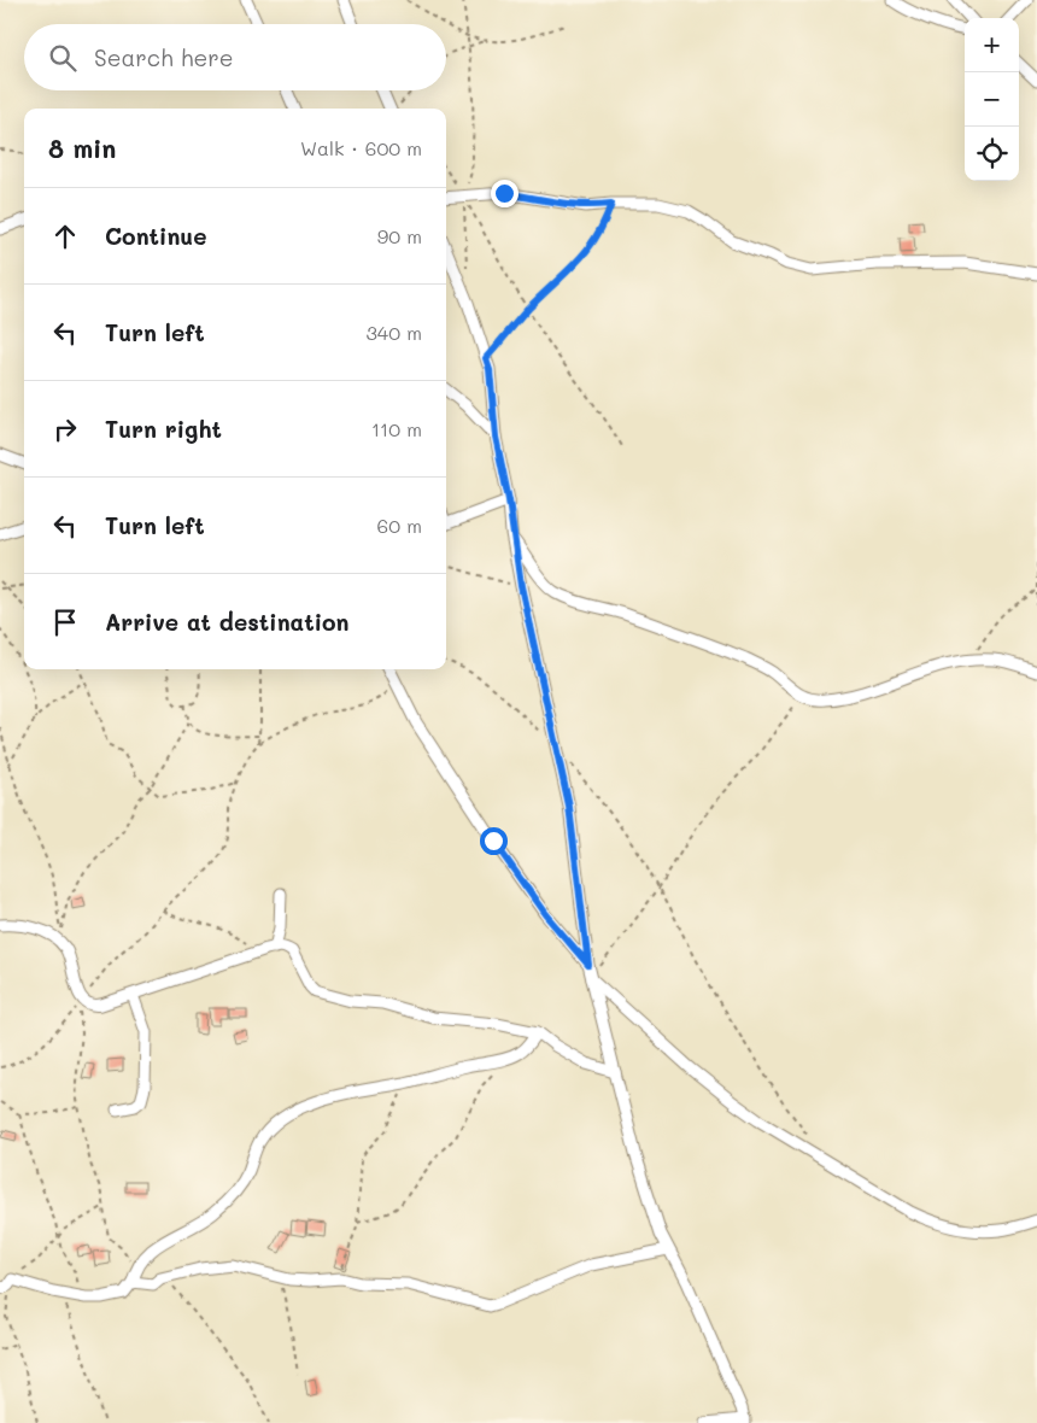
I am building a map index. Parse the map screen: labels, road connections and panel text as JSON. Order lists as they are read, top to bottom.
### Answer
{
  "page": {
    "map_buttons": ["+", "−"],
    "search": "Search here",
    "heading": ["8 min", "Walk · 600 m"],
    "list": [
      ["Continue", "90 m"],
      ["Turn left", "340 m"],
      ["Turn right", "110 m"],
      ["Turn left", "60 m"],
      "Arrive at destination"
    ]
  }
}
